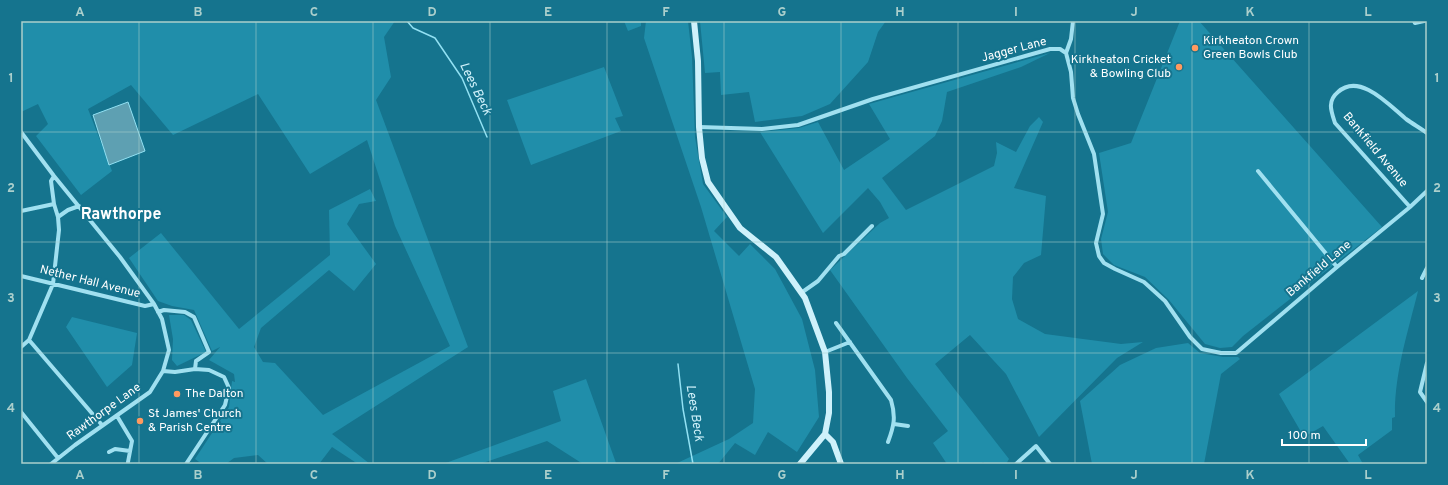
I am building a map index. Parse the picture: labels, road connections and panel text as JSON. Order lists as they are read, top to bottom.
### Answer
{
  "streets": {
    "street": [
      "Jagger Lane",
      "Bankfield Avenue",
      "Bankfield Lane",
      "Nether Hall Avenue",
      "Rawthorpe Lane"
    ]
  },
  "crossings": [
    ["Jagger Lane", "Bankfield Lane"],
    ["Bankfield Avenue", "Bankfield Lane"],
    ["Nether Hall Avenue", "Rawthorpe Lane"]
  ],
  "districts": ["Rawthorpe"],
  "water": ["Lees Beck"],
  "places": [
    "Kirkheaton Crown Green Bowls Club",
    "Kirkheaton Cricket & Bowling Club",
    "The Dalton",
    "St James' Church & Parish Centre"
  ],
  "scale_bar": "100 m",
  "grid": {
    "columns": [
      "A",
      "B",
      "C",
      "D",
      "E",
      "F",
      "G",
      "H",
      "I",
      "J",
      "K",
      "L"
    ],
    "rows": [
      "1",
      "2",
      "3",
      "4"
    ]
  }
}
